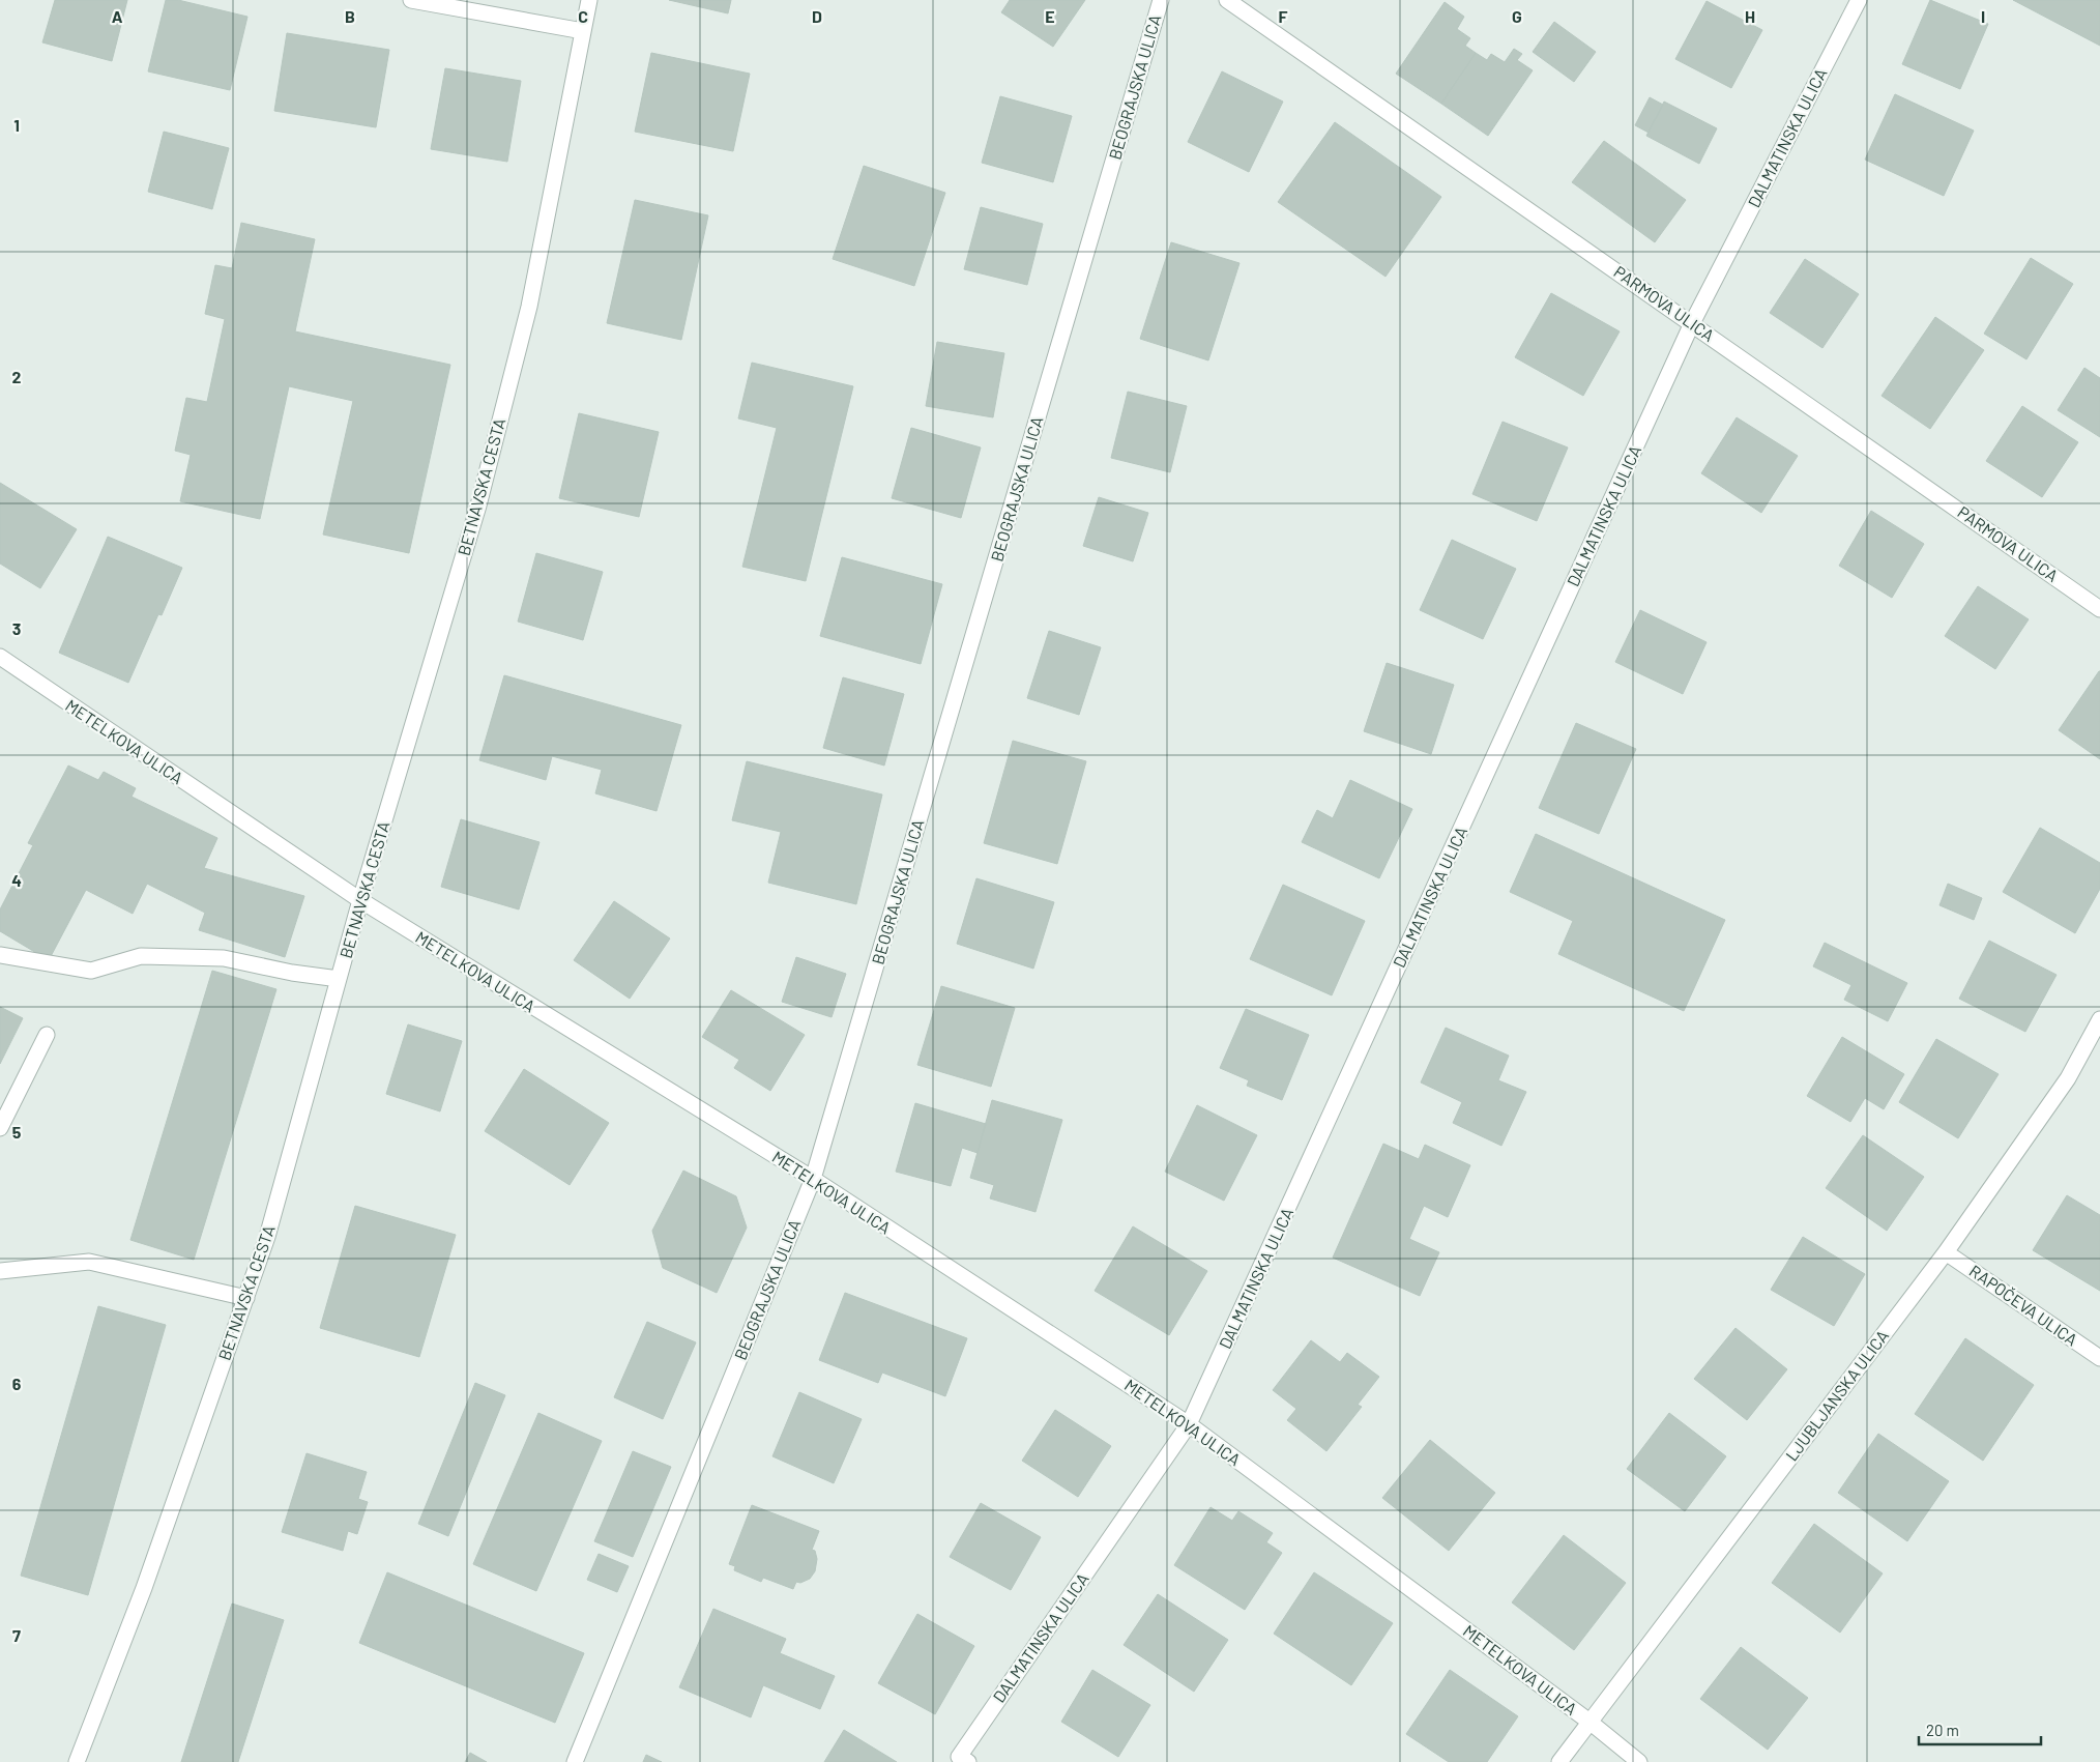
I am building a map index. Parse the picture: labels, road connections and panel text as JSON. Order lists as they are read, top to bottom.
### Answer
{
  "streets": {
    "street": [
      "BEOGRAJSKA ULICA",
      "DALMATINSKA ULICA",
      "PARMOVA ULICA",
      "BETNAVSKA CESTA",
      "METELKOVA ULICA",
      "RAPOČEVA ULICA",
      "LJUBLJANSKA ULICA"
    ]
  },
  "crossings": [
    ["BEOGRAJSKA ULICA", "METELKOVA ULICA"],
    ["DALMATINSKA ULICA", "PARMOVA ULICA"],
    ["DALMATINSKA ULICA", "METELKOVA ULICA"],
    ["BETNAVSKA CESTA", "METELKOVA ULICA"],
    ["METELKOVA ULICA", "LJUBLJANSKA ULICA"],
    ["RAPOČEVA ULICA", "LJUBLJANSKA ULICA"]
  ],
  "scale_bar": "20 m",
  "grid": {
    "columns": [
      "A",
      "B",
      "C",
      "D",
      "E",
      "F",
      "G",
      "H",
      "I"
    ],
    "rows": [
      "1",
      "2",
      "3",
      "4",
      "5",
      "6",
      "7"
    ]
  }
}
